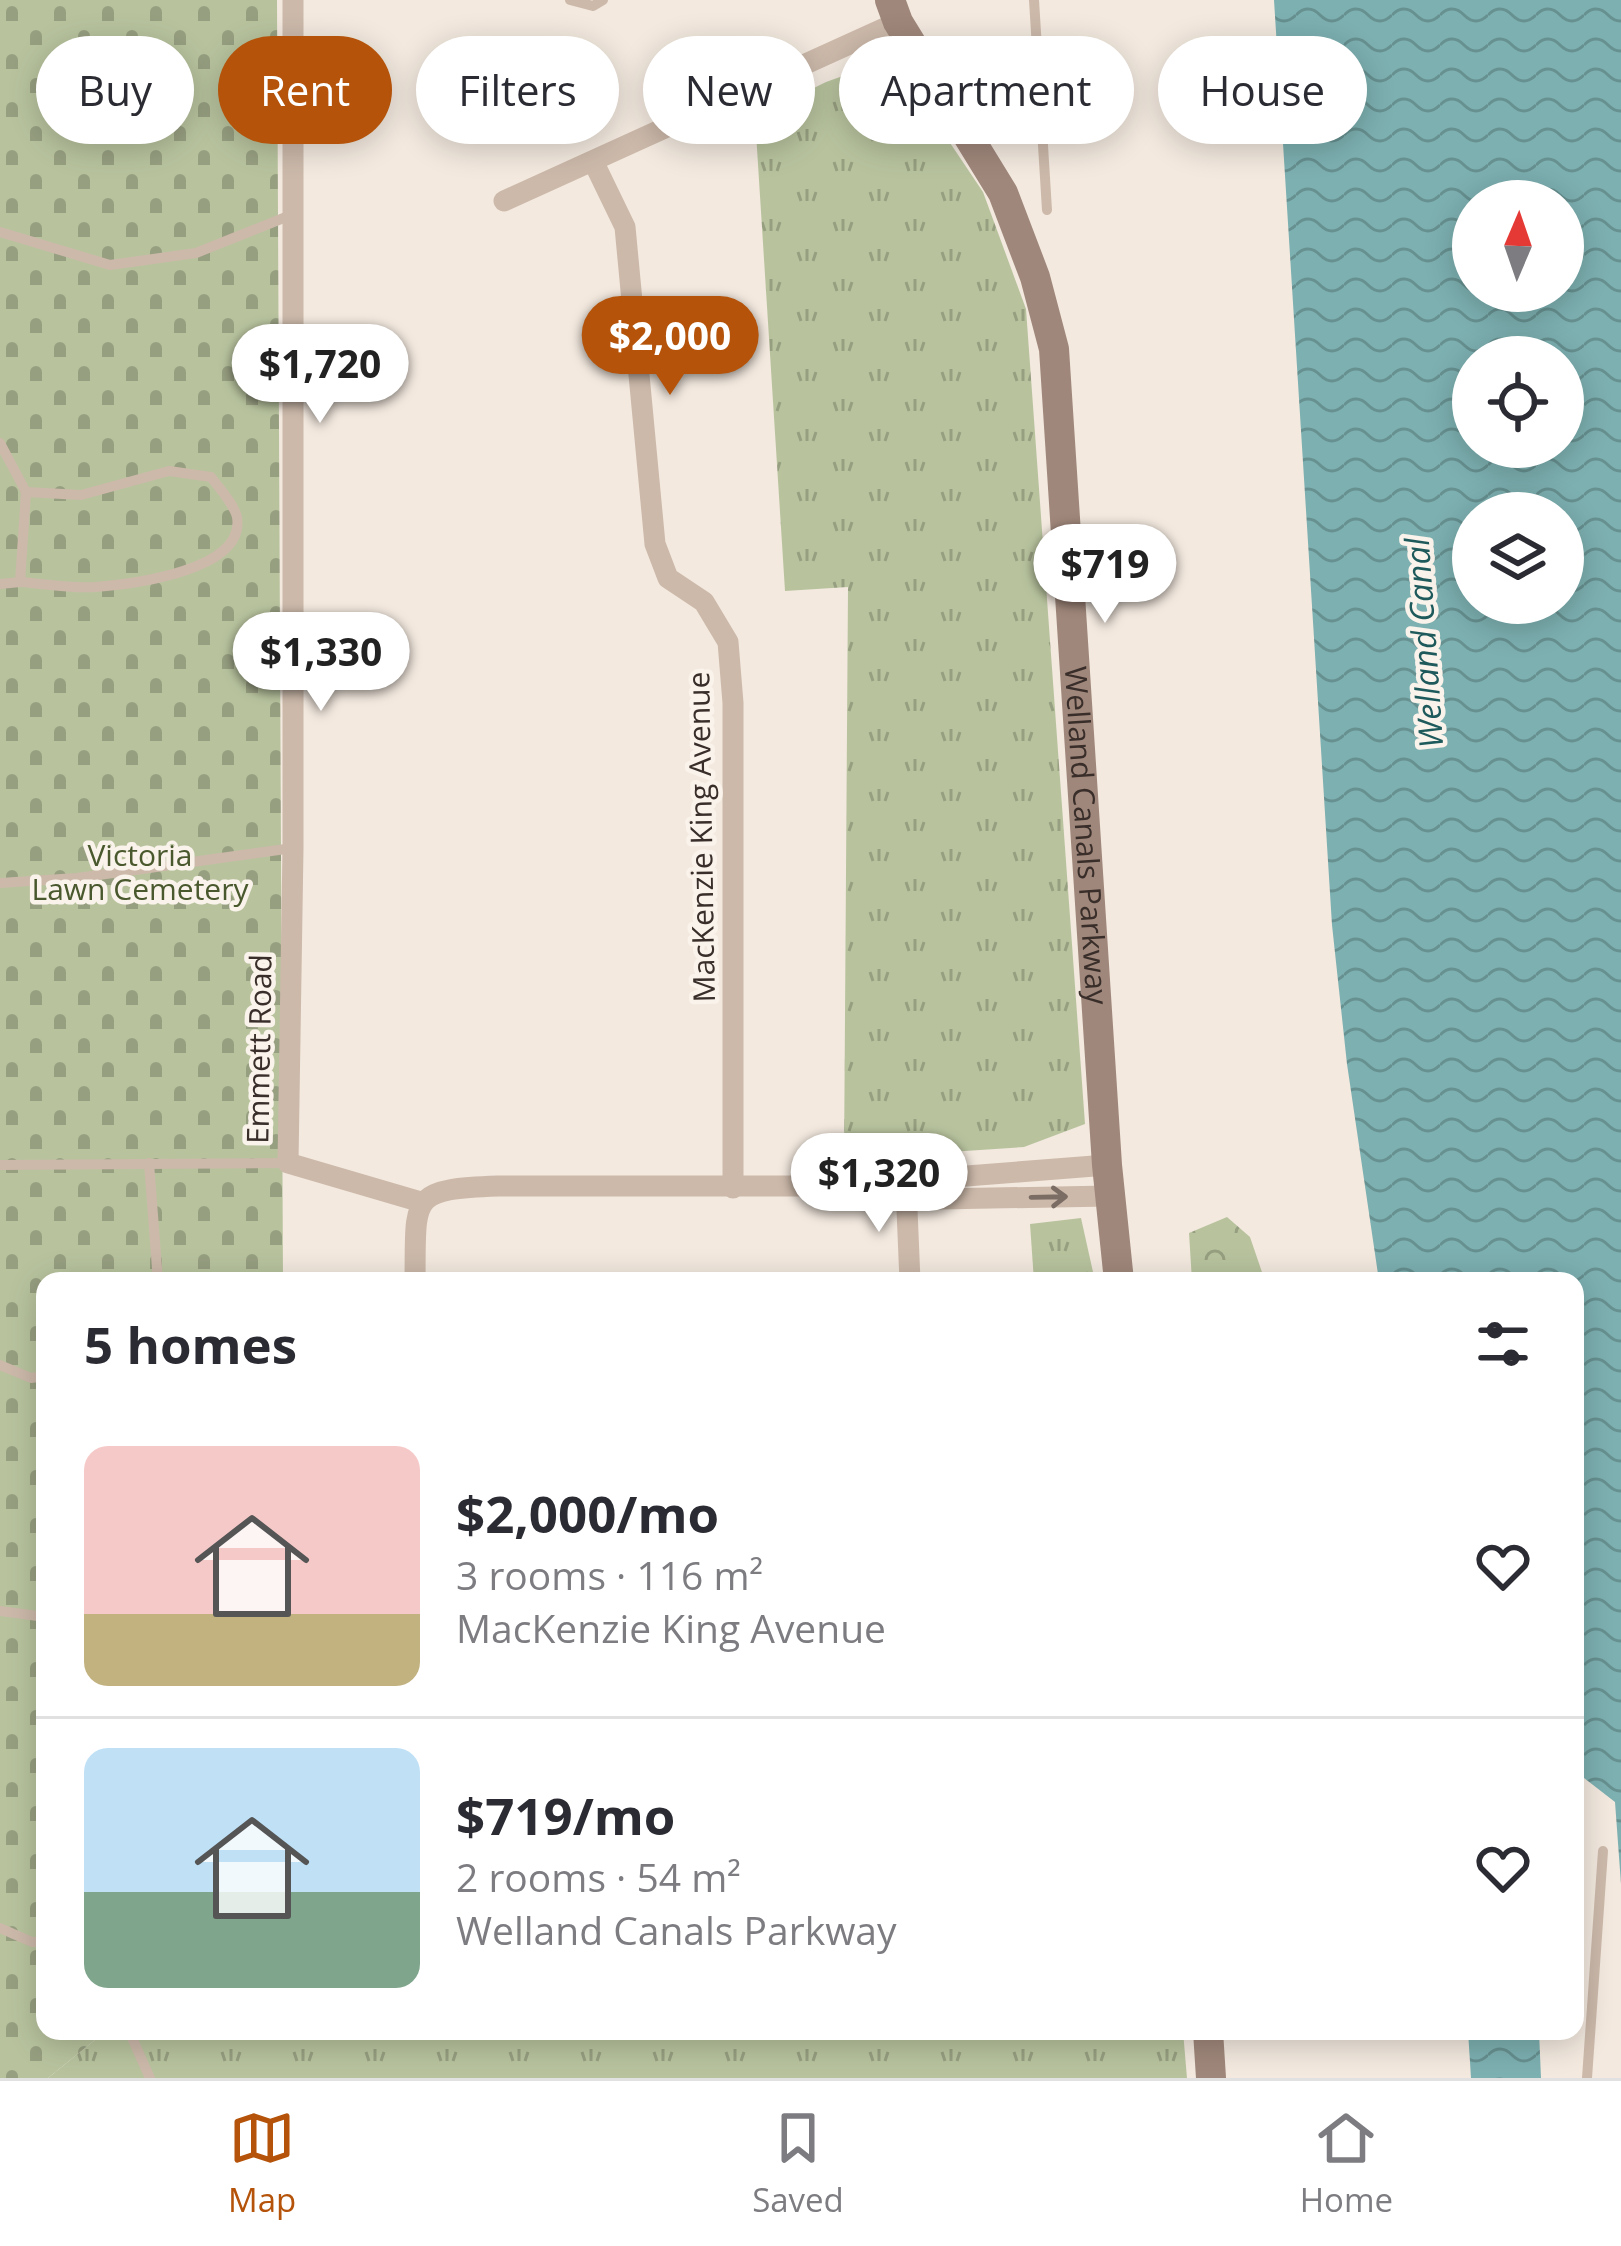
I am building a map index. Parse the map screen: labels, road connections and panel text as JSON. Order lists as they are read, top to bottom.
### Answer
{
  "streets": {
    "main road": ["Welland Canals Parkway"],
    "street": ["MacKenzie King Avenue", "Emmett Road"]
  },
  "water": ["Welland Canal"],
  "parks": ["Victoria Lawn Cemetery"],
  "north": "top",
  "page": {
    "chip": [
      "Buy",
      "Rent",
      "Filters",
      "New",
      "Apartment",
      "House"
    ],
    "price": [
      "$2,000",
      "$1,720",
      "$719",
      "$1,330",
      "$1,320"
    ],
    "heading": "5 homes",
    "list": [
      {
        "name": "$2,000/mo",
        "note": "3 rooms · 116 m² · MacKenzie King Avenue"
      },
      {
        "name": "$719/mo",
        "note": "2 rooms · 54 m² · Welland Canals Parkway"
      }
    ],
    "tabs": ["Map", "Saved", "Home"]
  }
}
